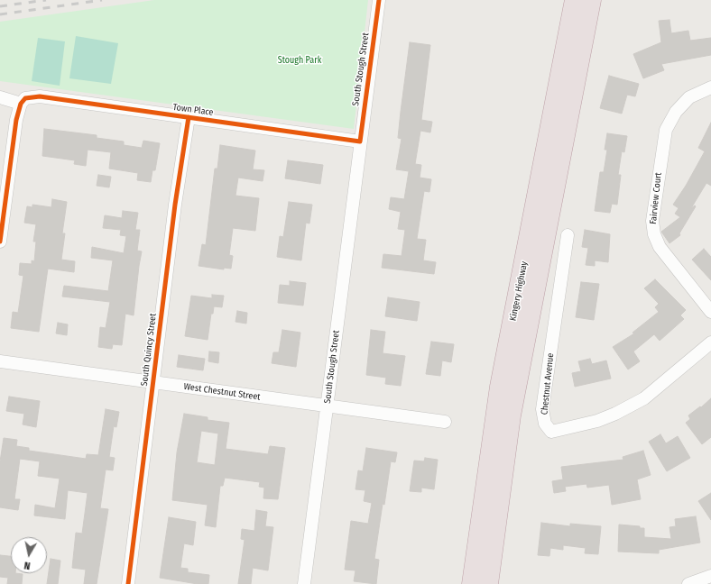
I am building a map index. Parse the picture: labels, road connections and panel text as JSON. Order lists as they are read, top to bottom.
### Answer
{
  "streets": {
    "highway": ["Kingery Highway"],
    "street": [
      "South Stough Street",
      "Town Place",
      "Fairview Court",
      "South Quincy Street",
      "Chestnut Avenue",
      "West Chestnut Street"
    ]
  },
  "crossings": [
    ["South Stough Street", "Town Place"],
    ["South Stough Street", "West Chestnut Street"],
    ["Town Place", "South Quincy Street"],
    ["South Quincy Street", "West Chestnut Street"]
  ],
  "parks": ["Stough Park"],
  "north": "bottom"
}
